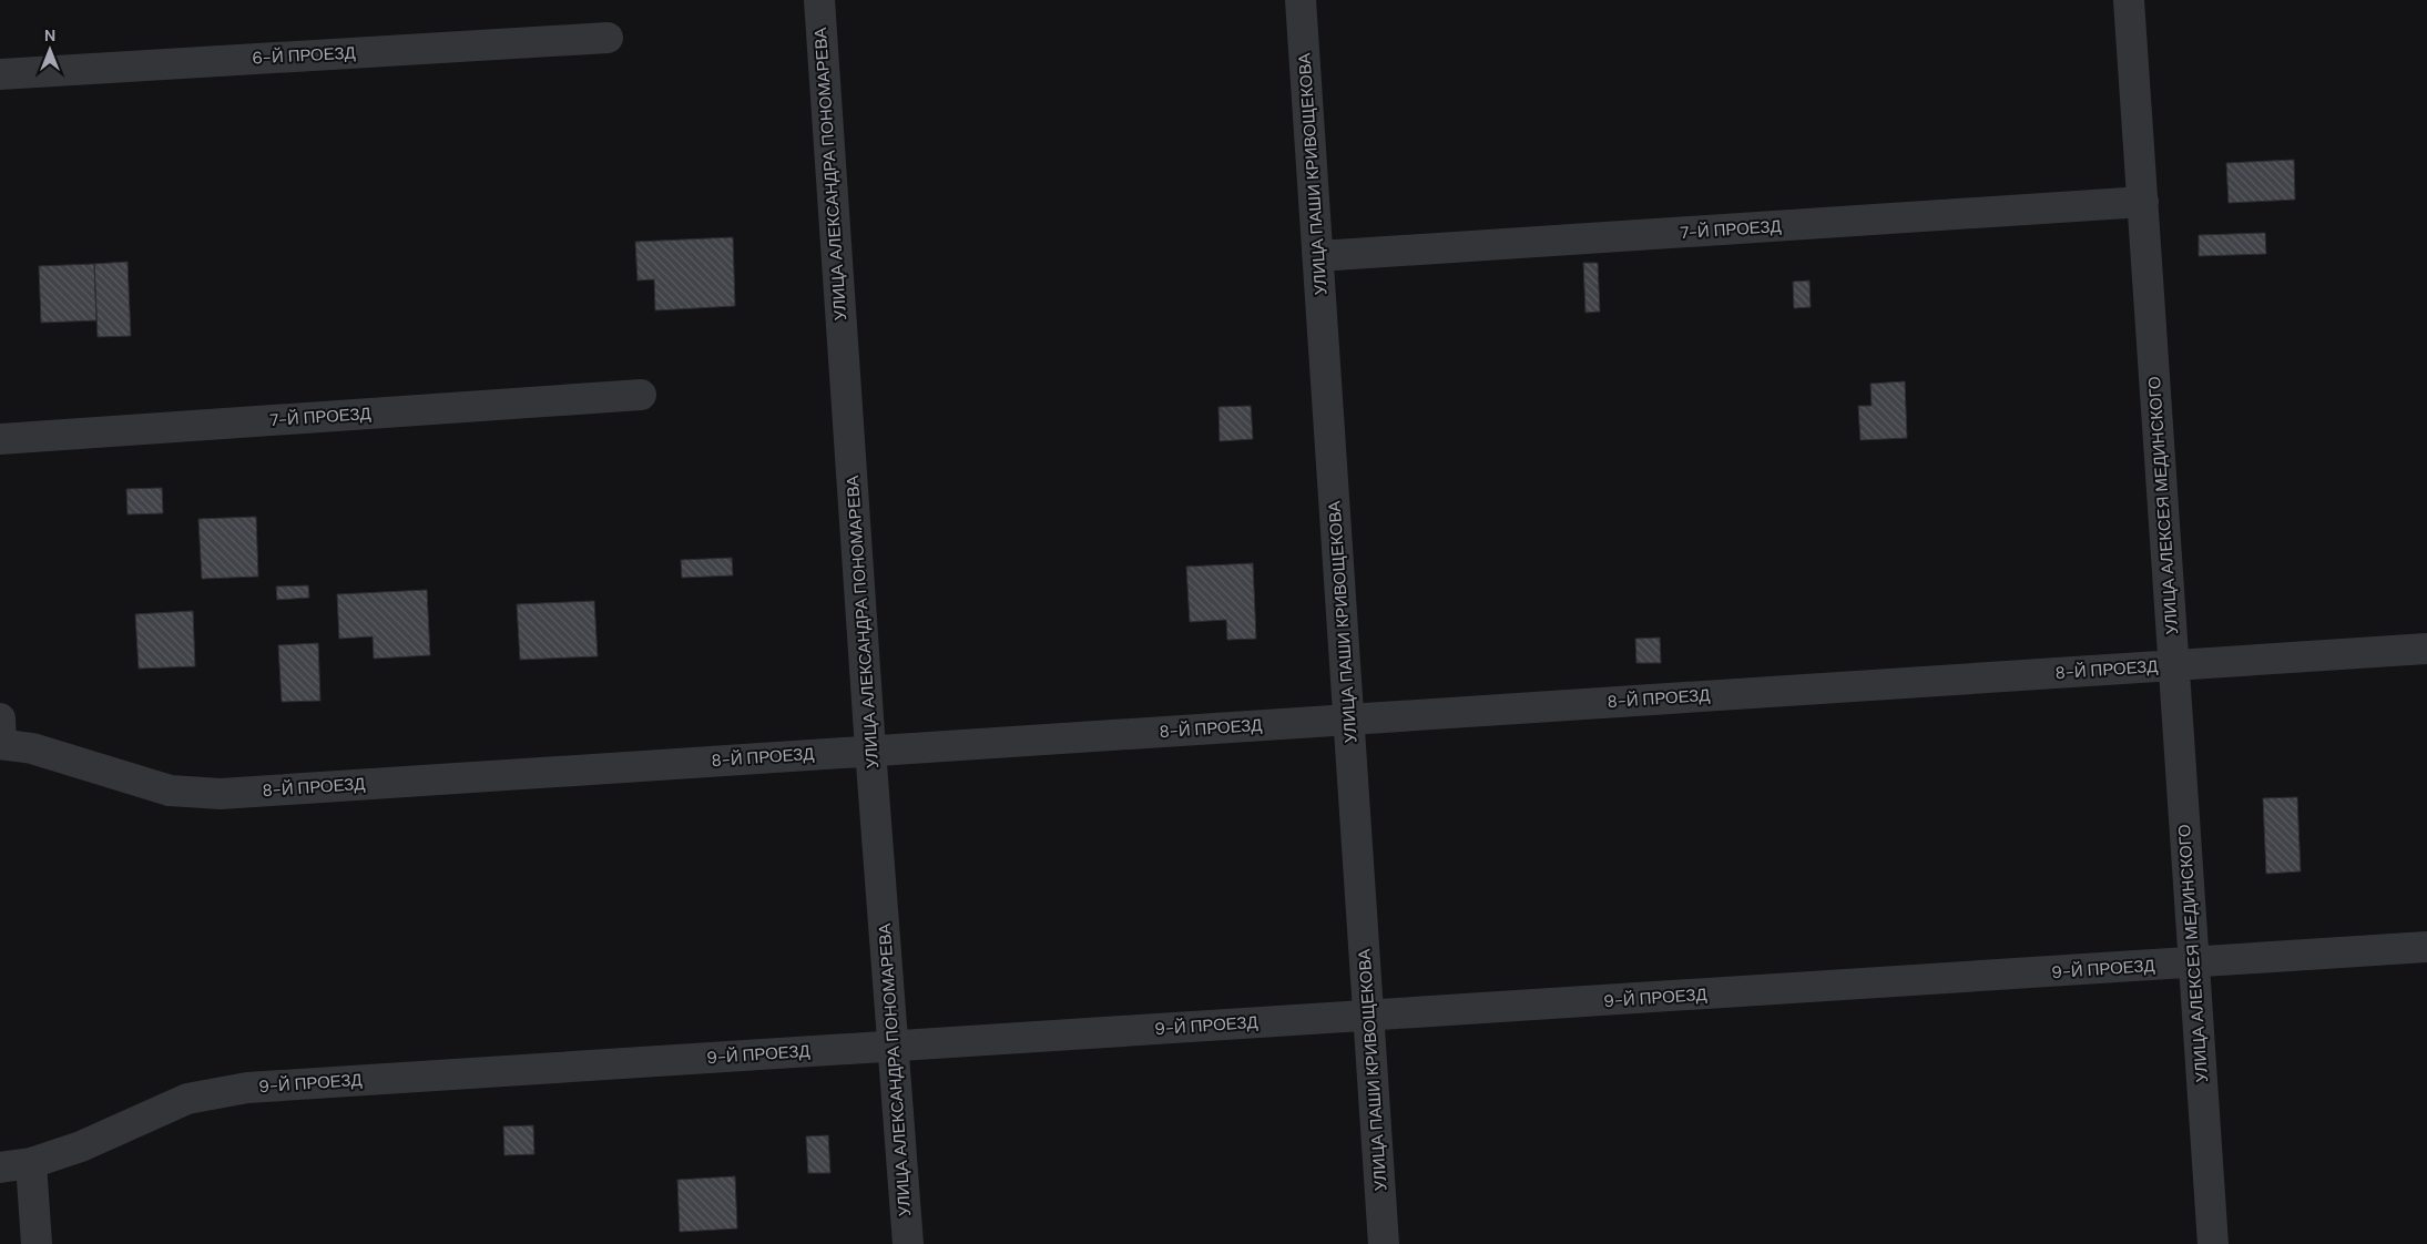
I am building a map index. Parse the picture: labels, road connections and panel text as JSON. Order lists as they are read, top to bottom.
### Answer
{
  "streets": {
    "street": [
      "6-Й ПРОЕЗД",
      "УЛИЦА АЛЕКСАНДРА ПОНОМАРЕВА",
      "УЛИЦА ПАШИ КРИВОЩЕКОВА",
      "7-Й ПРОЕЗД",
      "УЛИЦА АЛЕКСЕЯ МЕДИНСКОГО",
      "8-Й ПРОЕЗД",
      "9-Й ПРОЕЗД"
    ]
  },
  "crossings": [
    ["УЛИЦА АЛЕКСАНДРА ПОНОМАРЕВА", "8-Й ПРОЕЗД"],
    ["УЛИЦА АЛЕКСАНДРА ПОНОМАРЕВА", "9-Й ПРОЕЗД"],
    ["УЛИЦА ПАШИ КРИВОЩЕКОВА", "7-Й ПРОЕЗД"],
    ["УЛИЦА ПАШИ КРИВОЩЕКОВА", "8-Й ПРОЕЗД"],
    ["УЛИЦА ПАШИ КРИВОЩЕКОВА", "9-Й ПРОЕЗД"],
    ["7-Й ПРОЕЗД", "УЛИЦА АЛЕКСЕЯ МЕДИНСКОГО"],
    ["УЛИЦА АЛЕКСЕЯ МЕДИНСКОГО", "8-Й ПРОЕЗД"],
    ["УЛИЦА АЛЕКСЕЯ МЕДИНСКОГО", "9-Й ПРОЕЗД"]
  ],
  "north": "top"
}
